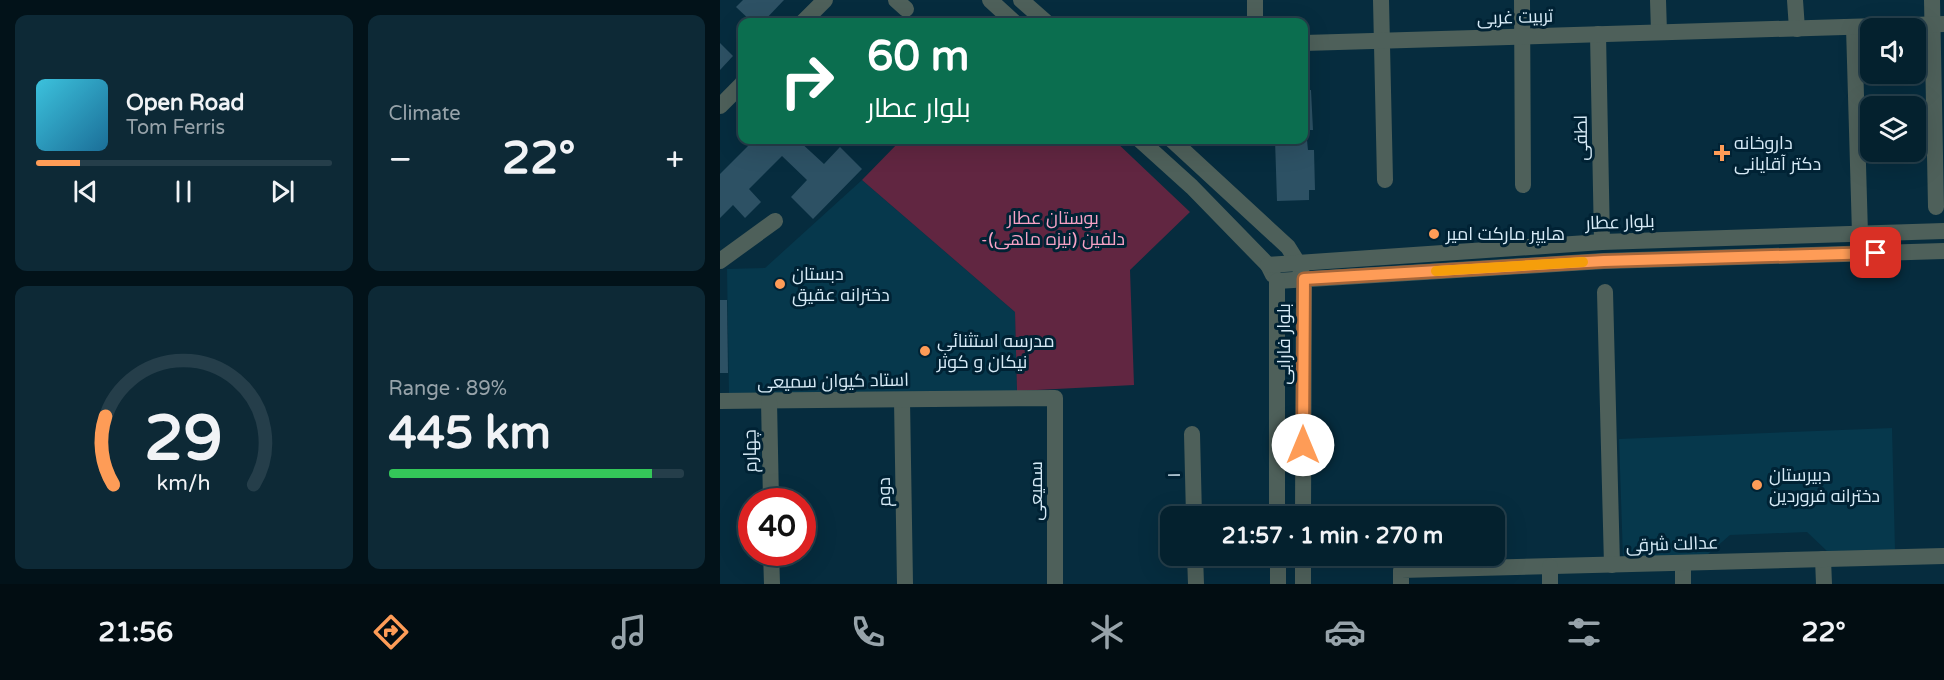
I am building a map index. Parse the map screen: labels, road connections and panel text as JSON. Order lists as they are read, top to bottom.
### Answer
{
  "streets": {
    "street": [
      "تربیت غربی",
      "لطفی",
      "بلوار عطار",
      "بلوار فارابی",
      "استاد کیوان سمیعی",
      "چهارم",
      "۱",
      "سمیعی",
      "دوم",
      "عدالت شرقی"
    ]
  },
  "crossings": [
    ["تربیت غربی", "لطفی"],
    ["لطفی", "بلوار عطار"],
    ["استاد کیوان سمیعی", "چهارم"],
    ["استاد کیوان سمیعی", "سمیعی"],
    ["استاد کیوان سمیعی", "دوم"]
  ],
  "parks": ["بوستان عطار -دلفین (نیزه ماهی)"],
  "places": {
    "health": ["داروخانه دکتر آقایانی"],
    "other": [
      "هایپر مارکت امیر",
      "دبستان دخترانه عقیق",
      "مدرسه استثنائی نیکان و کوثر",
      "دبیرستان دخترانه فروردین"
    ]
  },
  "page": {
    "tile": [
      "Climate",
      ["Range · 89%", "445 km"]
    ],
    "turn": ["60 m", "بلوار عطار"],
    "song": ["Open Road", "Tom Ferris"],
    "heat": ["−", "22°", "+"],
    "limit": "40",
    "trip": "21:57 · 1 min · 270 m",
    "tabs": ["21:56", "22°"],
    "gauge": ["29", "km/h"]
  }
}
